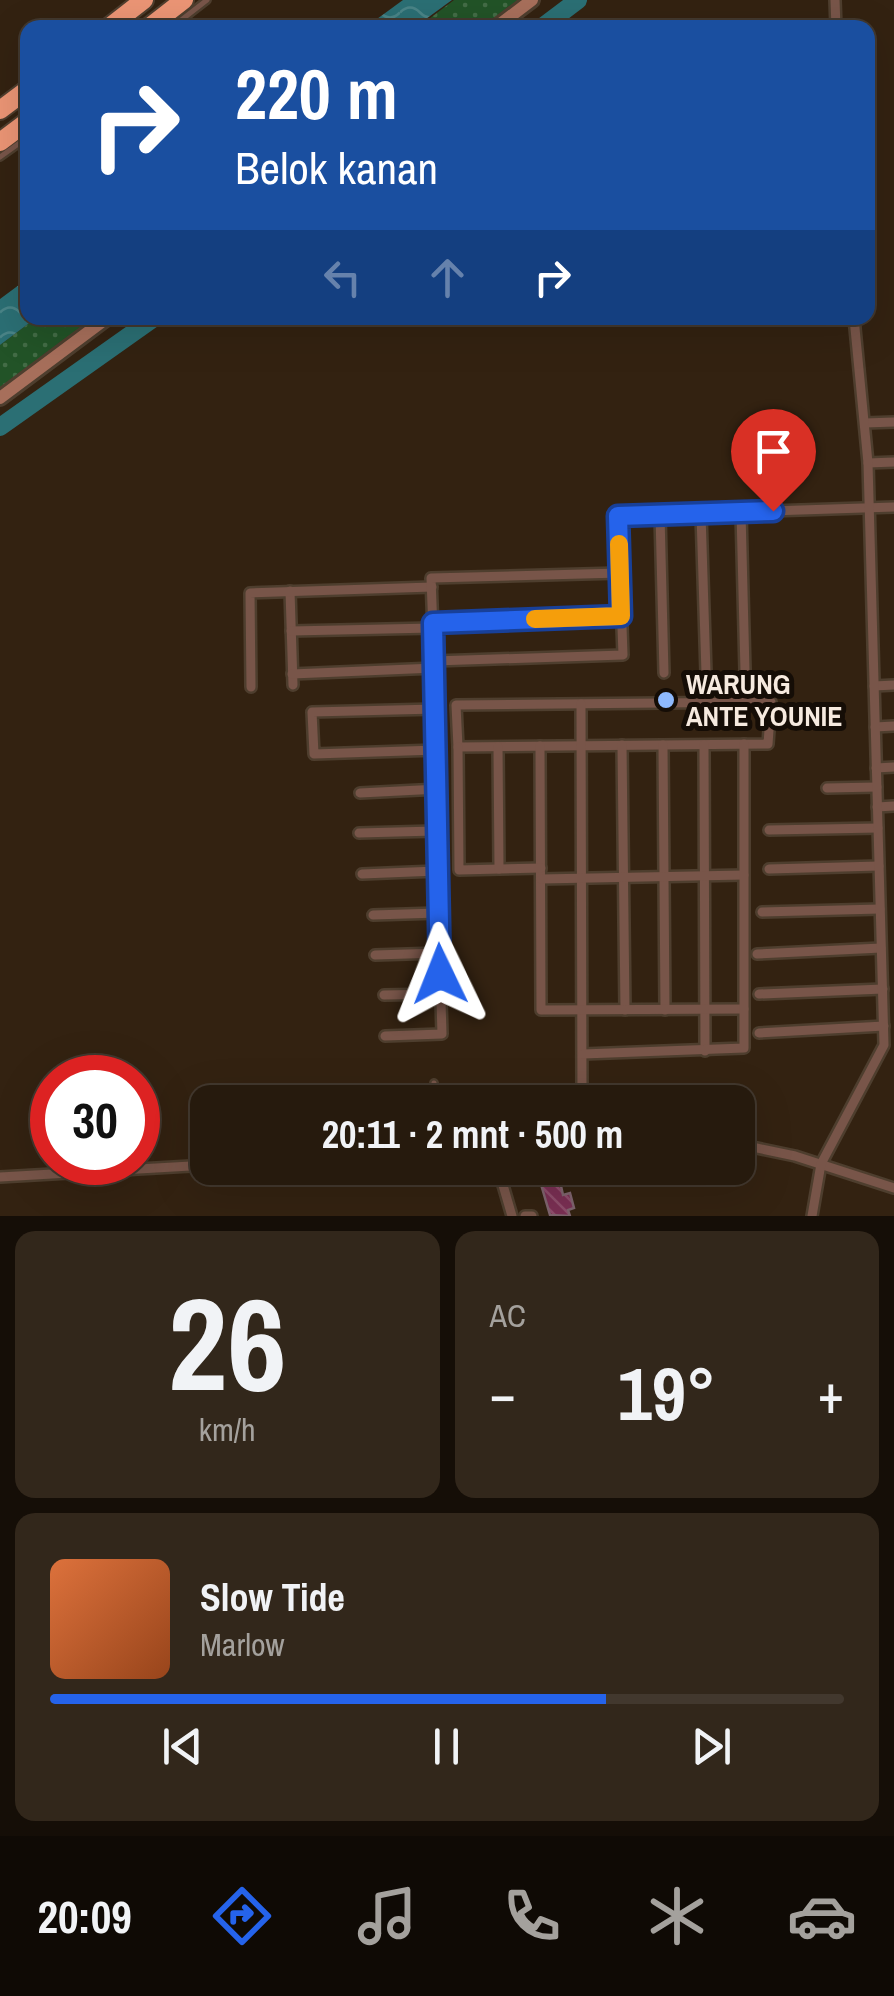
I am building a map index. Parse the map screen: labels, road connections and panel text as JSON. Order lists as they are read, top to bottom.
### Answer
{
  "places": ["WARUNG ANTE YOUNIE"],
  "page": {
    "turn": ["220 m", "Belok kanan"],
    "limit": "30",
    "trip": "20:11 · 2 mnt · 500 m",
    "tile": [
      ["26", "km/h"],
      "AC"
    ],
    "heat": ["−", "19°", "+"],
    "song": ["Slow Tide", "Marlow"],
    "tabs": "20:09"
  }
}
